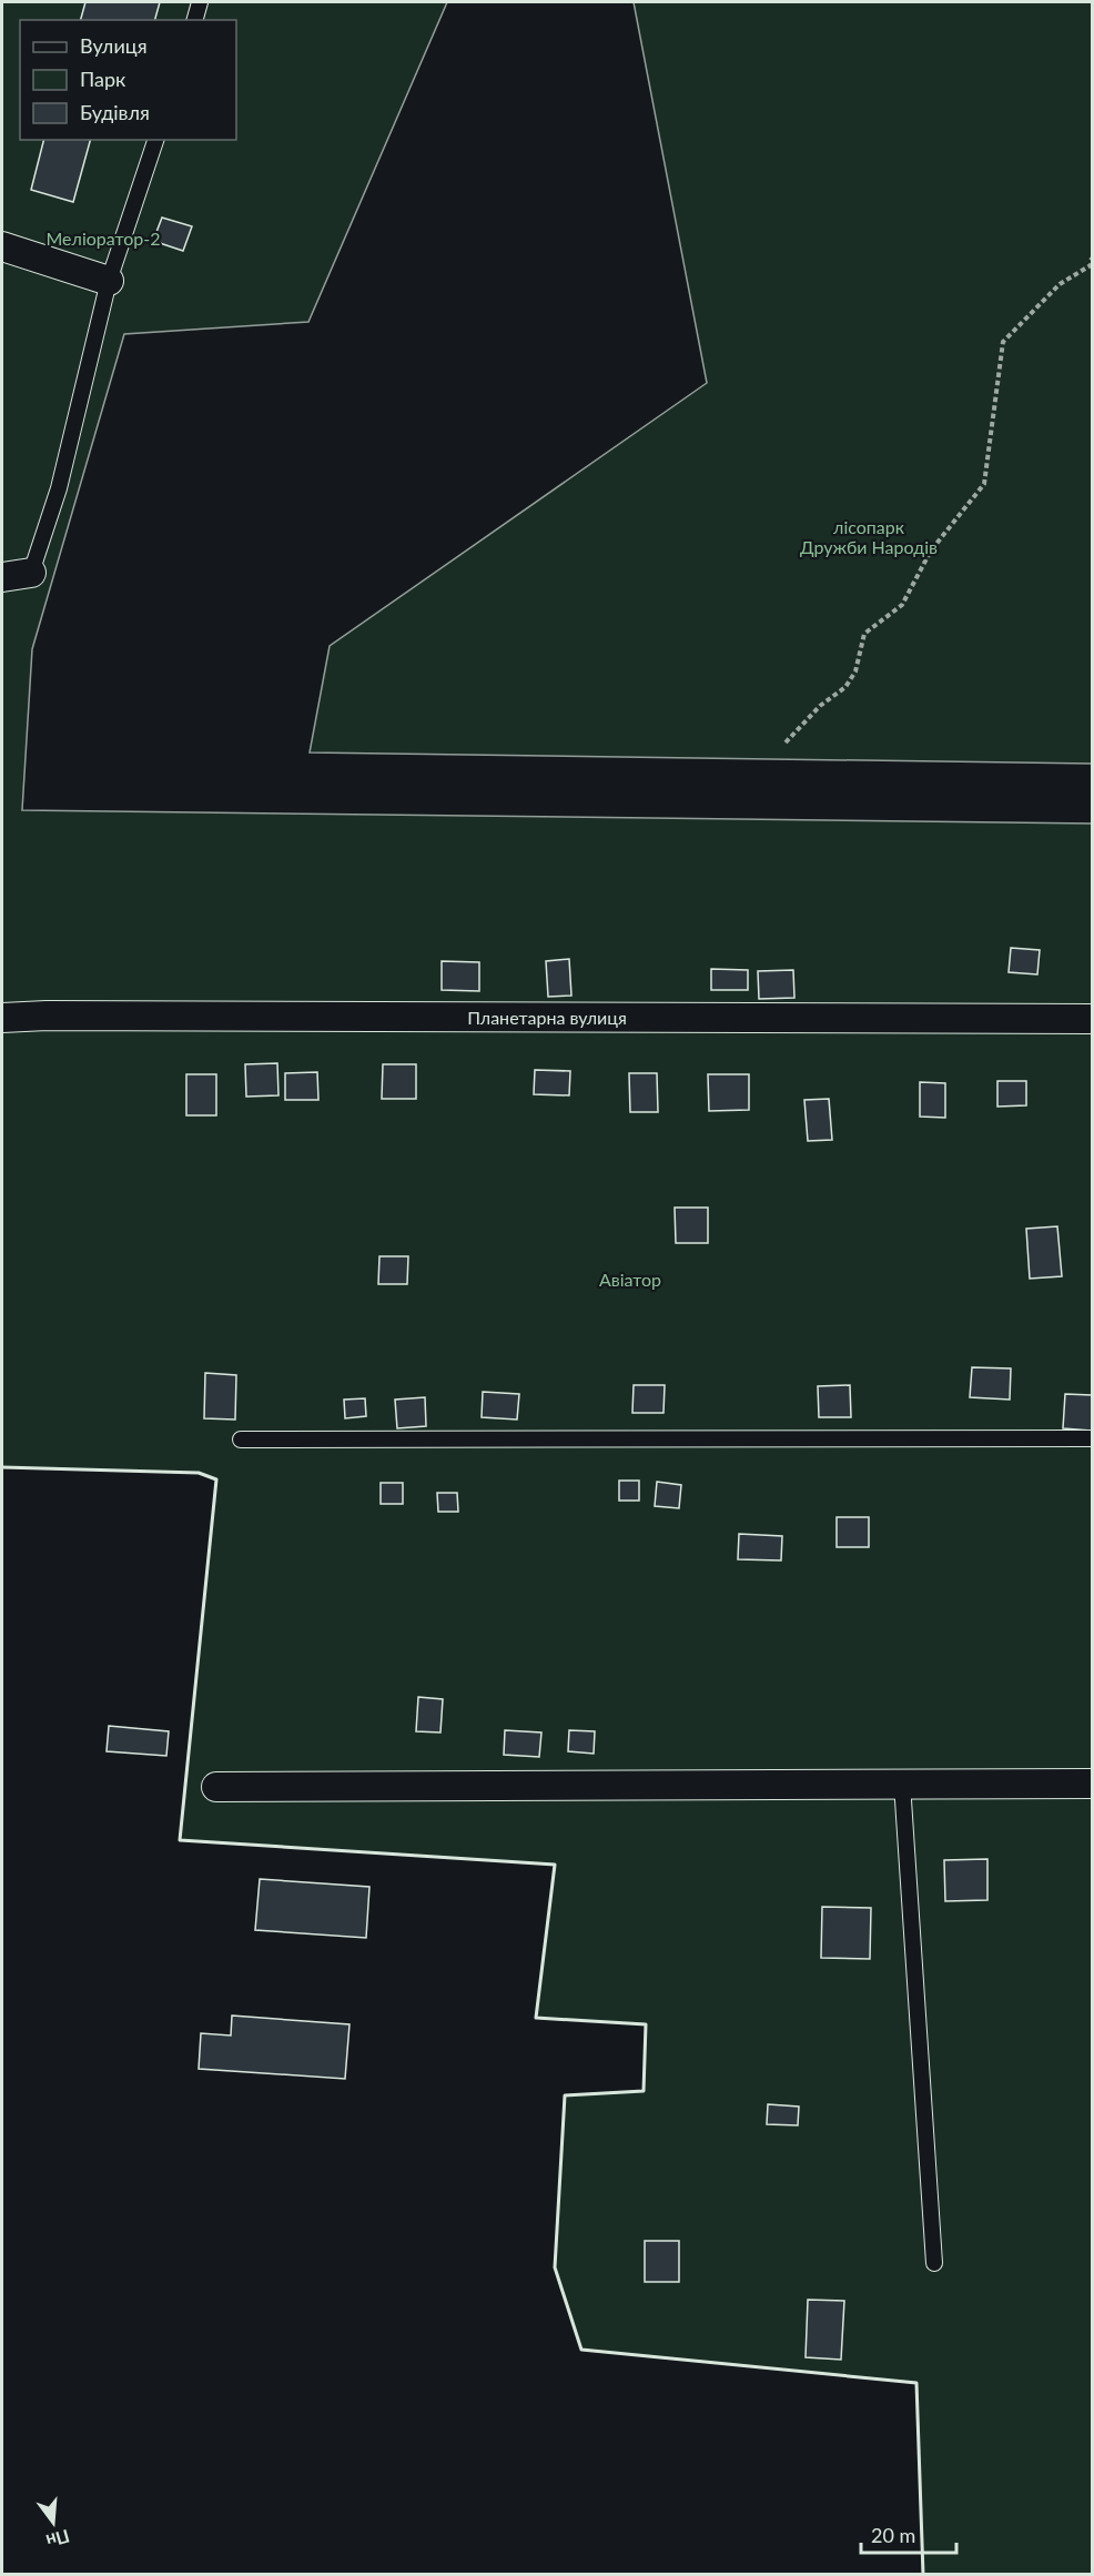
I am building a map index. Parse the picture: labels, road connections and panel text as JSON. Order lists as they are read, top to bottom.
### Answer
{
  "streets": {
    "street": ["Планетарна вулиця"]
  },
  "parks": ["Меліоратор-2", "лісопарк Дружби Народів", "Авіатор"],
  "legend": ["Вулиця", "Парк", "Будівля"],
  "scale_bar": "20 m",
  "north": "bottom"
}
